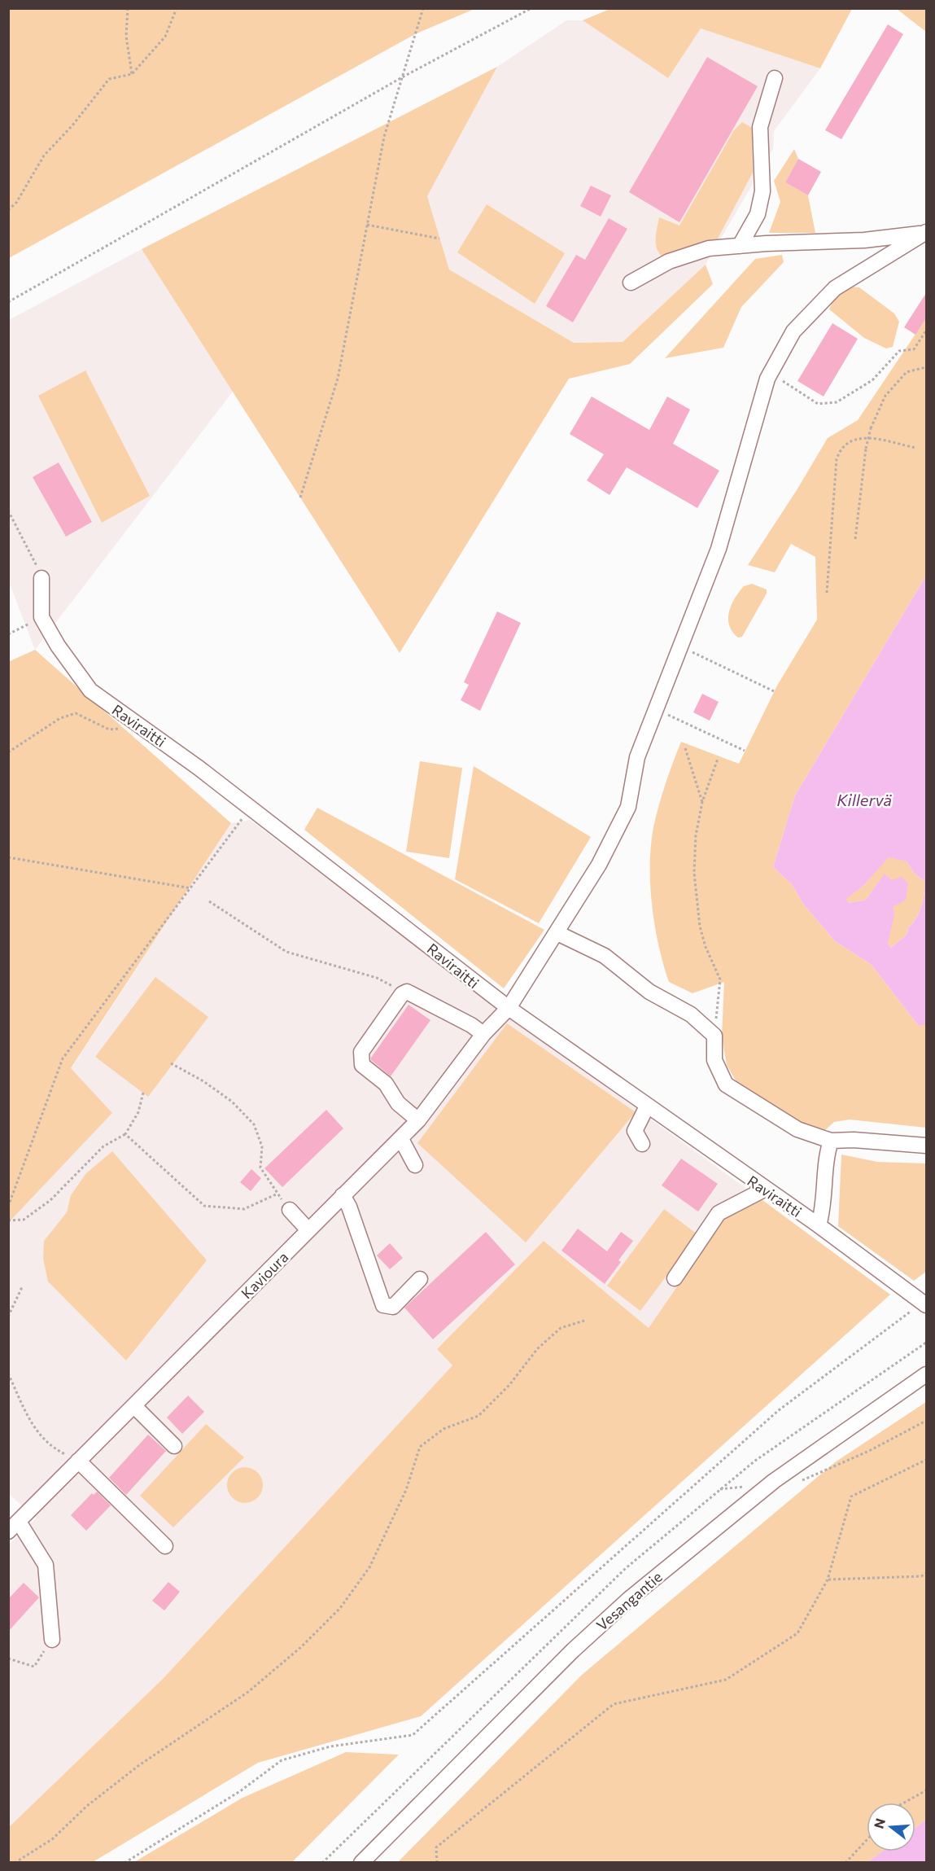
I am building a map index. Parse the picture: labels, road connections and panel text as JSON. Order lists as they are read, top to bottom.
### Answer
{
  "streets": {
    "street": ["Raviraitti", "Kavioura", "Vesangantie"]
  },
  "crossings": [
    ["Raviraitti", "Kavioura"]
  ],
  "water": ["Killervä"],
  "north": "left"
}
